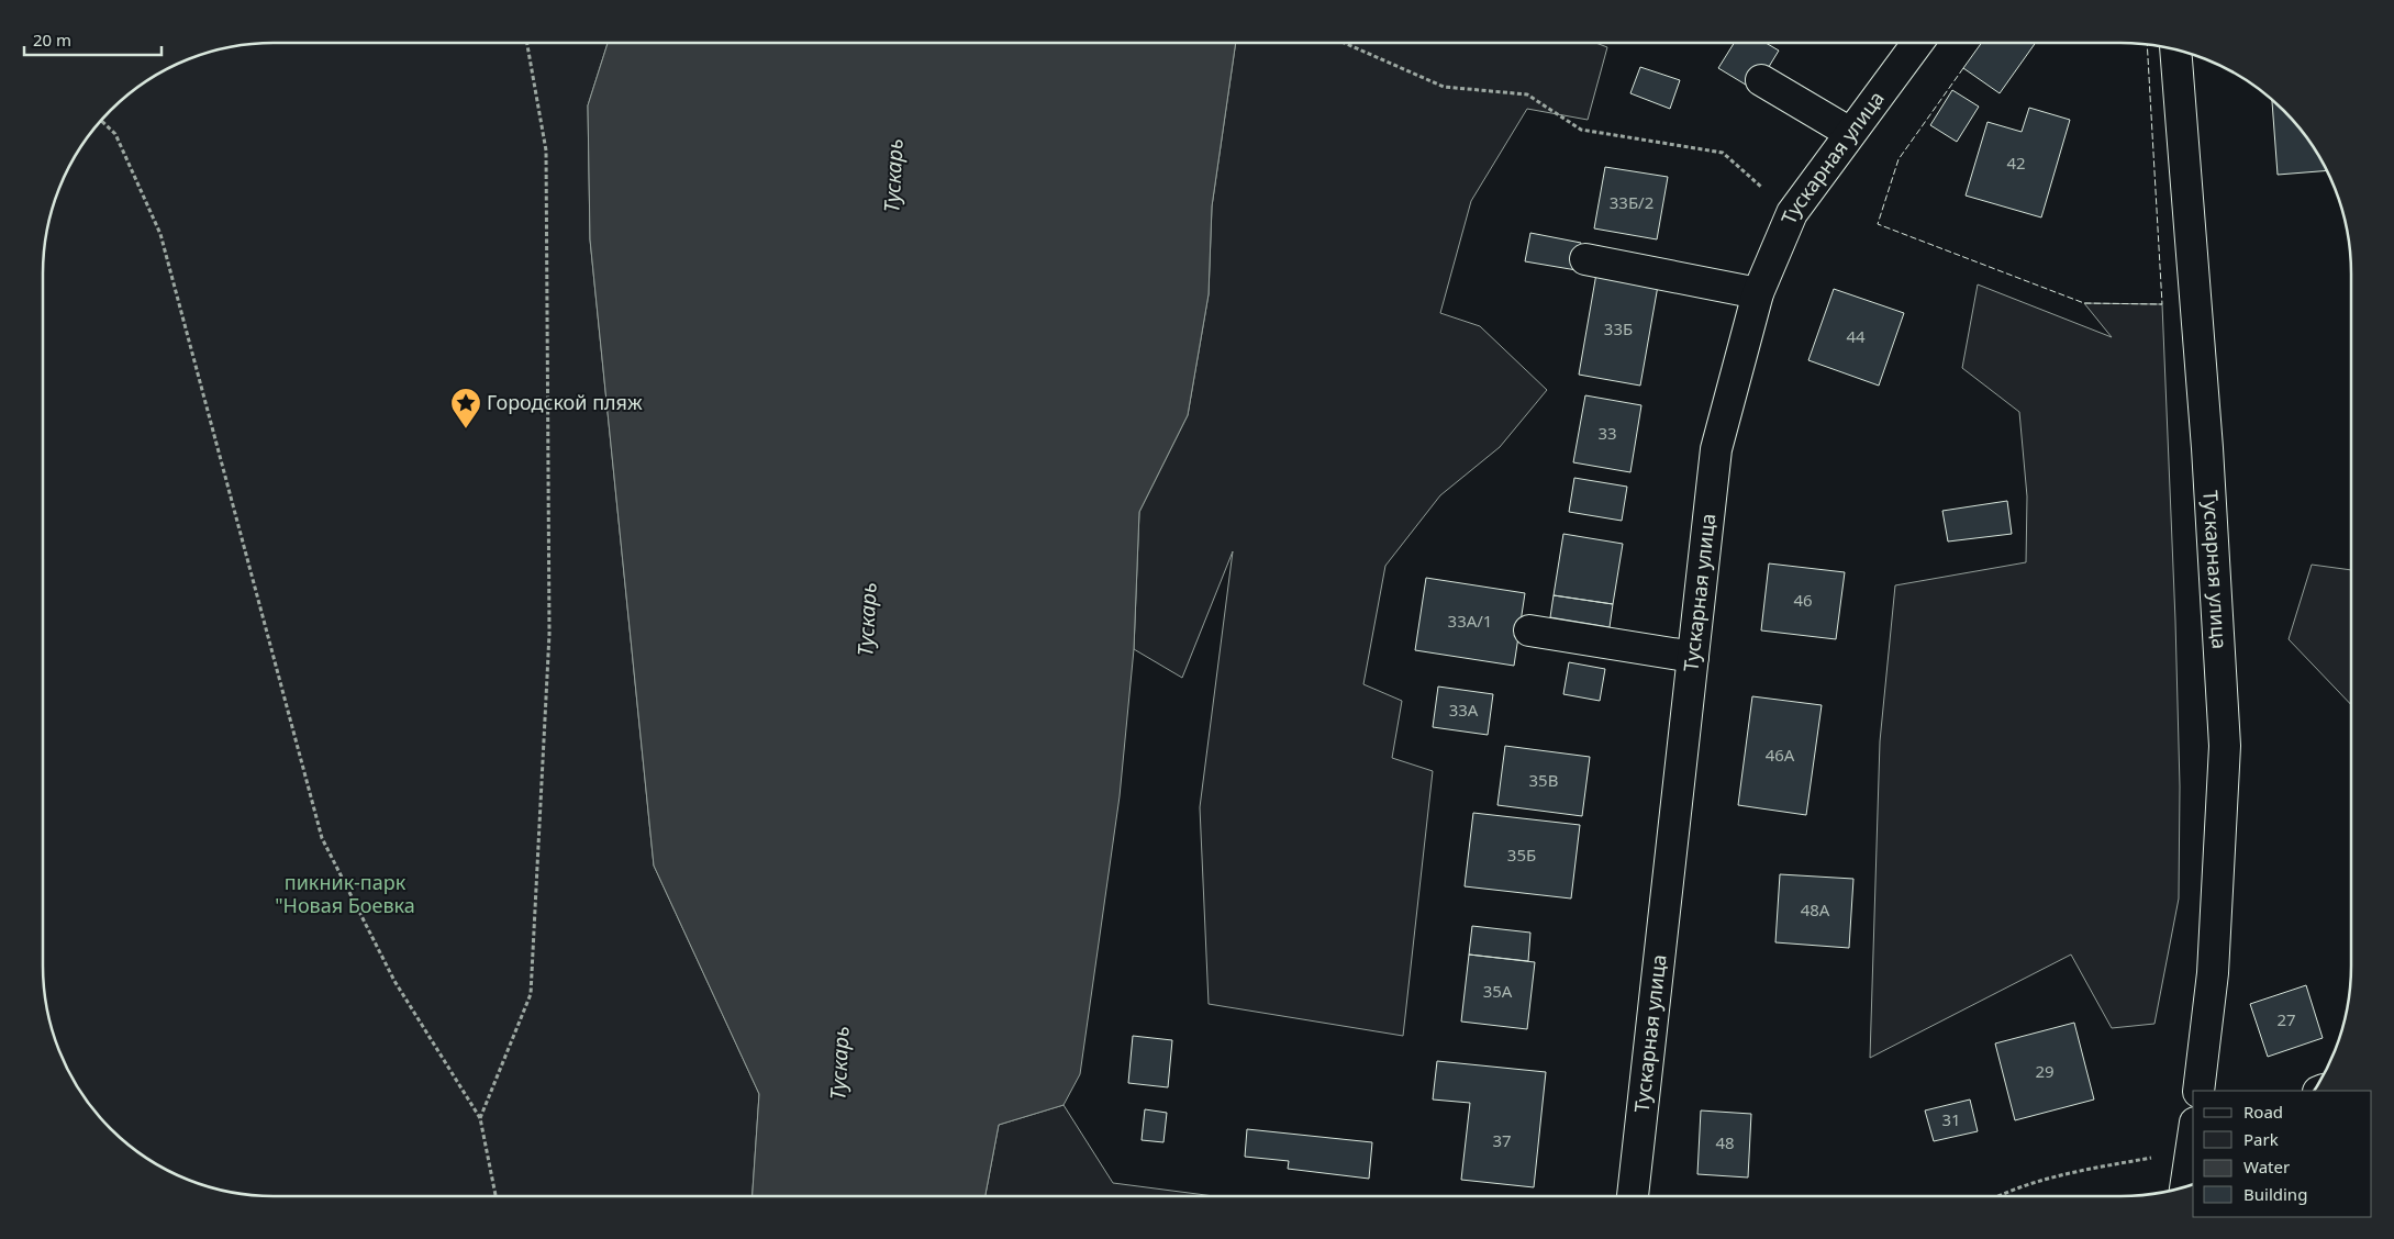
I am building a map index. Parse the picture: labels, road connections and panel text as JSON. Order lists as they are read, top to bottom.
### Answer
{
  "streets": {
    "street": ["Тускарная улица"]
  },
  "water": ["Тускарь"],
  "parks": ["пикник-парк \"Новая Боевка"],
  "places": {
    "place": ["Городской пляж"]
  },
  "house_numbers": [
    "42",
    "33Б/2",
    "33Б",
    "44",
    "33",
    "46",
    "33А/1",
    "33А",
    "46А",
    "35В",
    "35Б",
    "48А",
    "35А",
    "27",
    "29",
    "31",
    "37",
    "48"
  ],
  "legend": [
    "Road",
    "Park",
    "Water",
    "Building"
  ],
  "scale_bar": "20 m"
}
